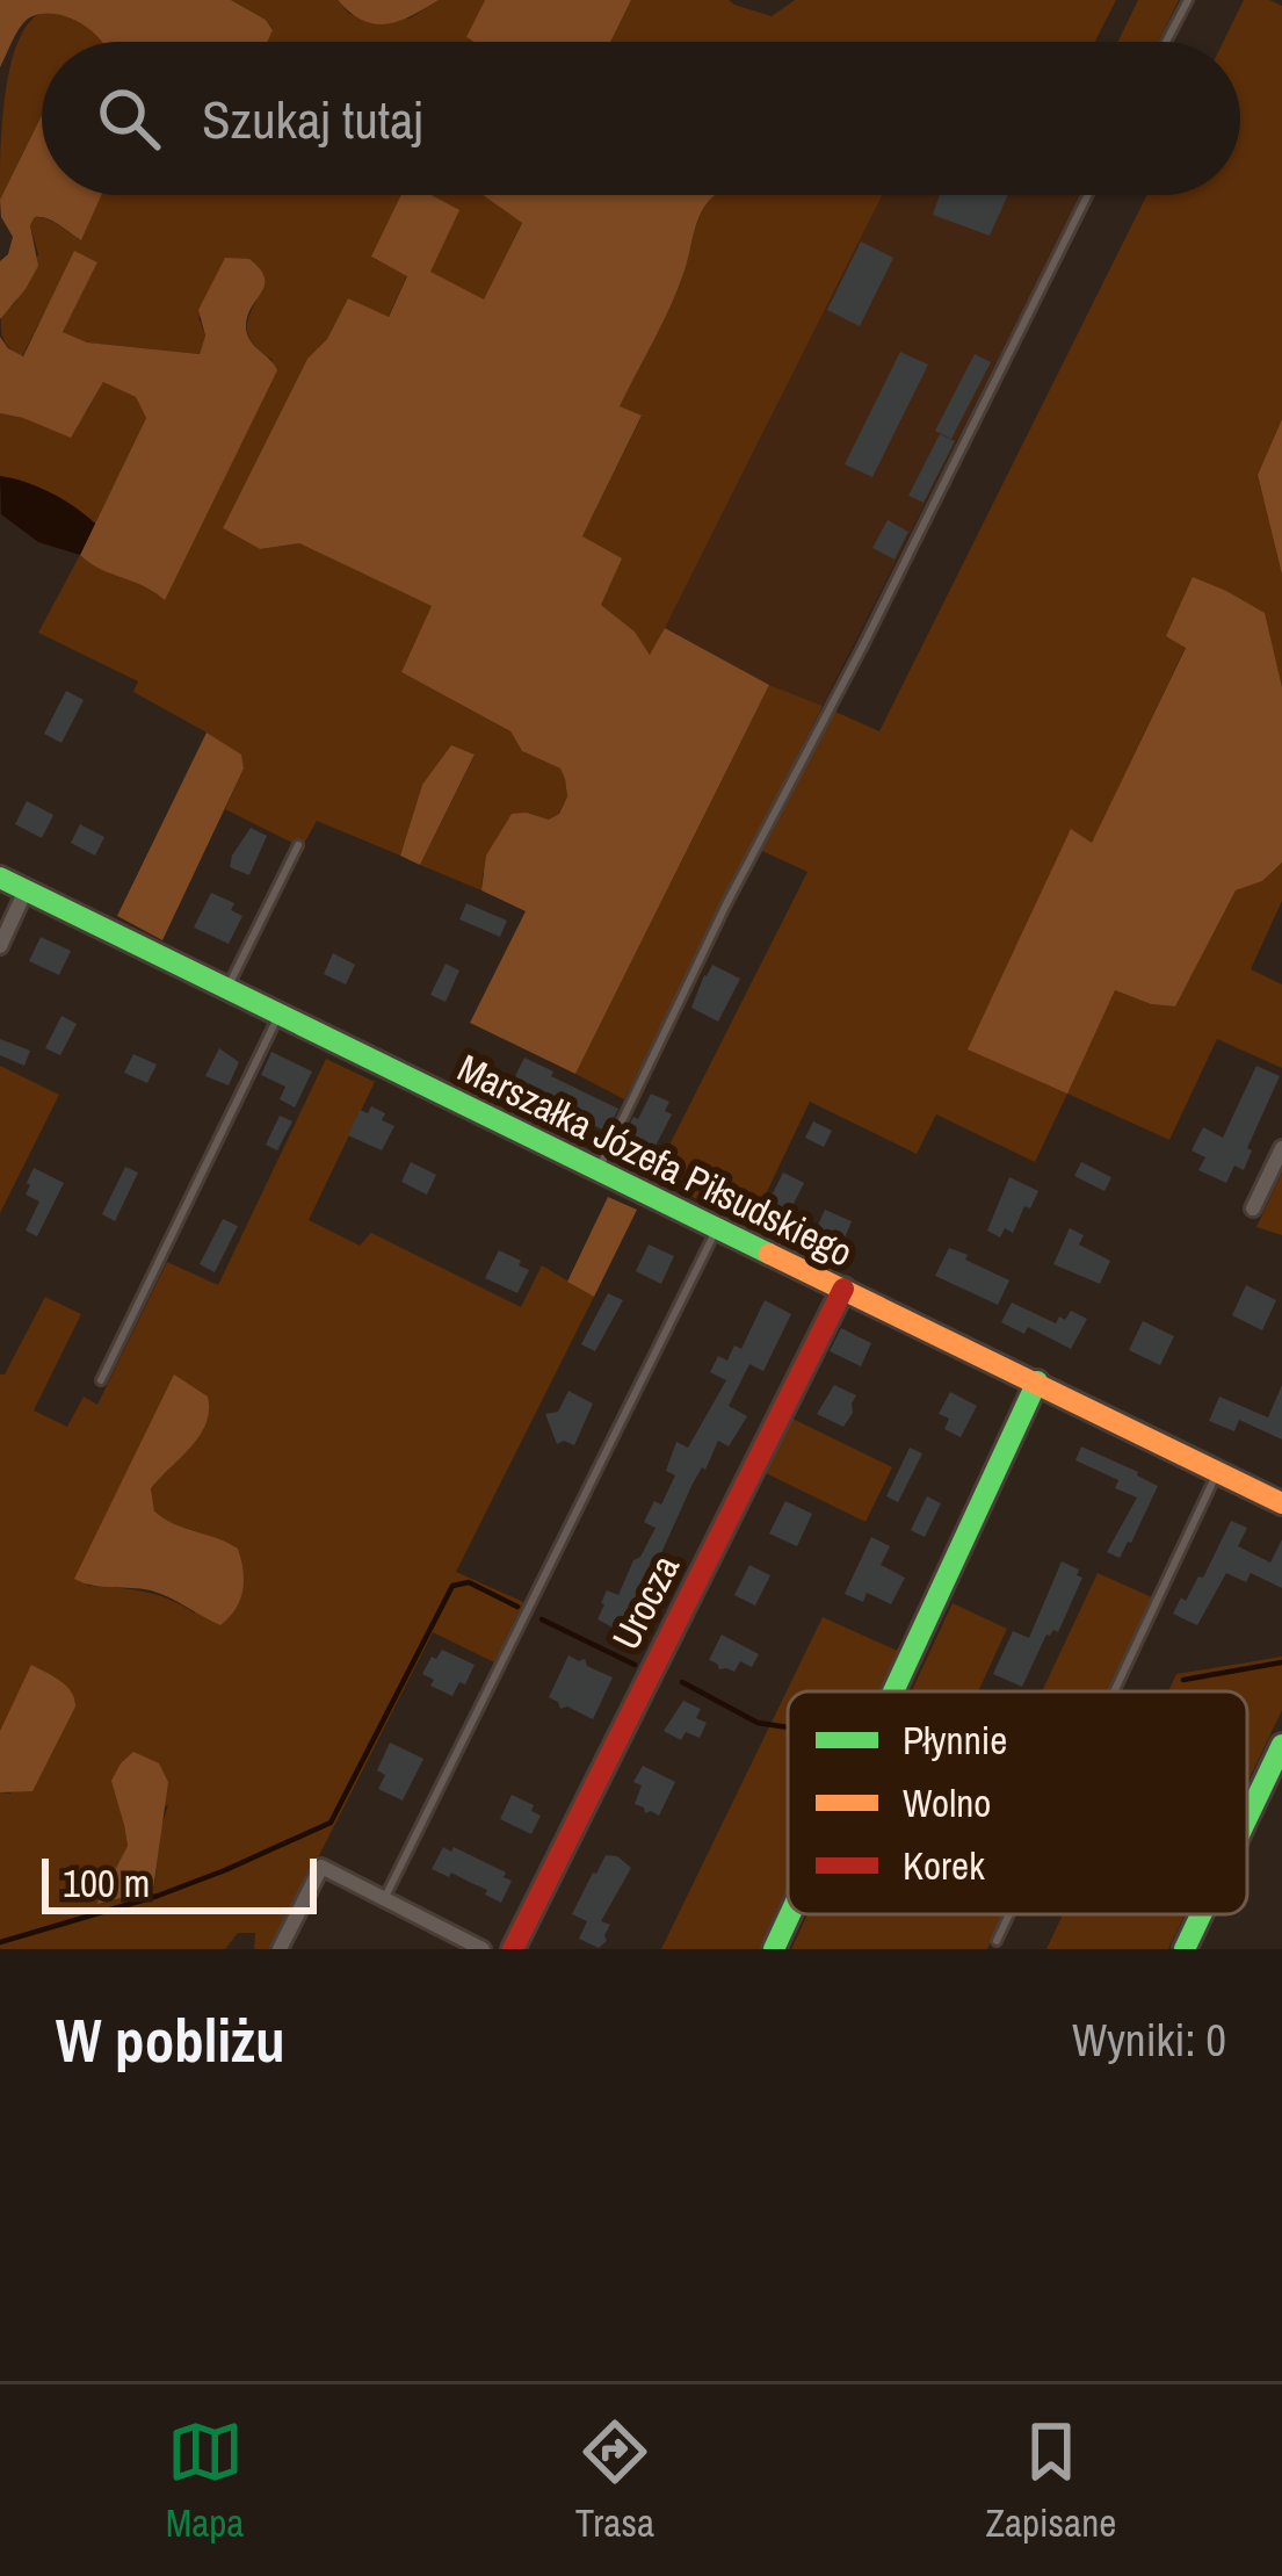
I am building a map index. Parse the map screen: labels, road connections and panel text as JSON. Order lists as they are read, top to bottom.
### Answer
{
  "streets": {
    "street": ["Marszałka Józefa Piłsudskiego", "Urocza"]
  },
  "crossings": [
    ["Marszałka Józefa Piłsudskiego", "Urocza"]
  ],
  "legend": ["Płynnie", "Wolno", "Korek"],
  "scale_bar": "100 m",
  "page": {
    "search": "Szukaj tutaj",
    "scale": "100 m",
    "heading": ["W pobliżu", "Wyniki: 0"],
    "nav": ["Mapa", "Trasa", "Zapisane"]
  }
}
